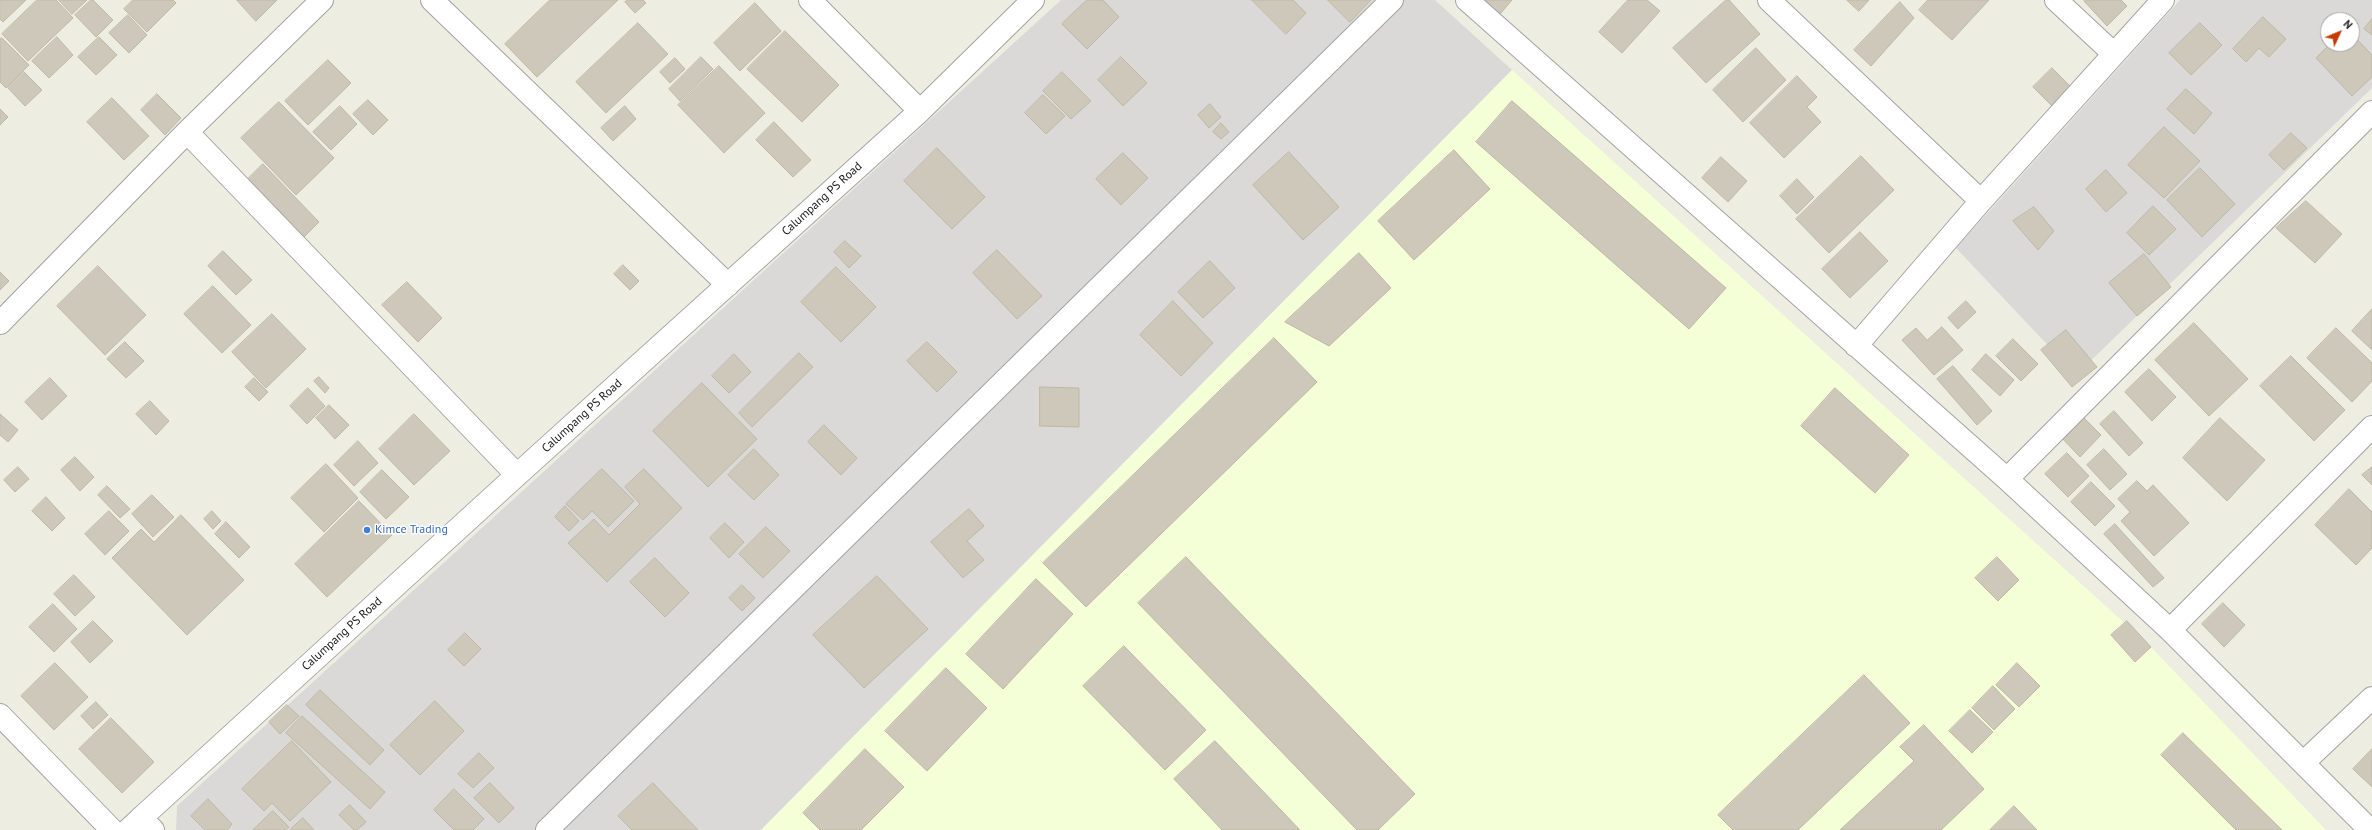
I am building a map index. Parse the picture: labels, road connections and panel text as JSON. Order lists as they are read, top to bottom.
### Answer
{
  "streets": {
    "street": ["Calumpang PS Road"]
  },
  "places": ["Kimce Trading"],
  "north": "top right"
}
